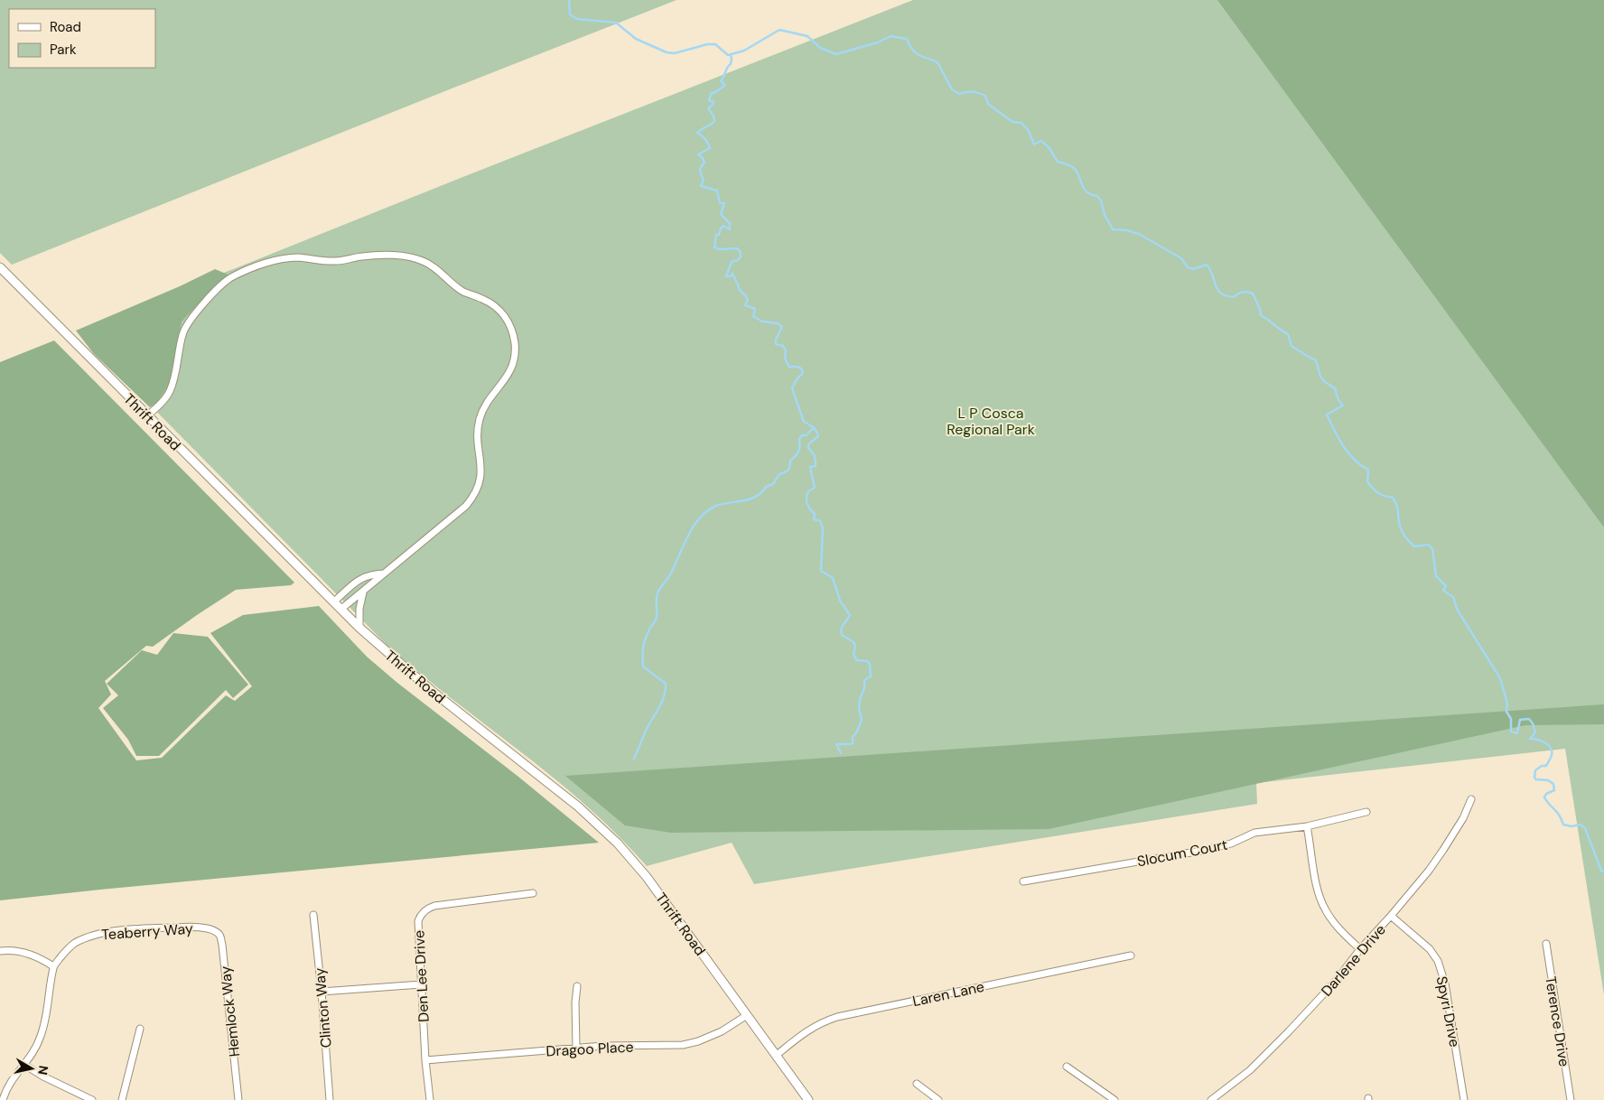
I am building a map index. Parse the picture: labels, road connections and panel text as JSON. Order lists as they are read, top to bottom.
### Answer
{
  "streets": {
    "street": [
      "Thrift Road",
      "Slocum Court",
      "Teaberry Way",
      "Darlene Drive",
      "Den Lee Drive",
      "Laren Lane",
      "Clinton Way",
      "Hemlock Way",
      "Spyri Drive",
      "Terence Drive",
      "Dragoo Place"
    ]
  },
  "crossings": [
    ["Thrift Road", "Laren Lane"],
    ["Thrift Road", "Dragoo Place"],
    ["Teaberry Way", "Hemlock Way"],
    ["Darlene Drive", "Spyri Drive"],
    ["Den Lee Drive", "Dragoo Place"]
  ],
  "parks": ["L P Cosca Regional Park"],
  "legend": ["Road", "Park"],
  "north": "right"
}
